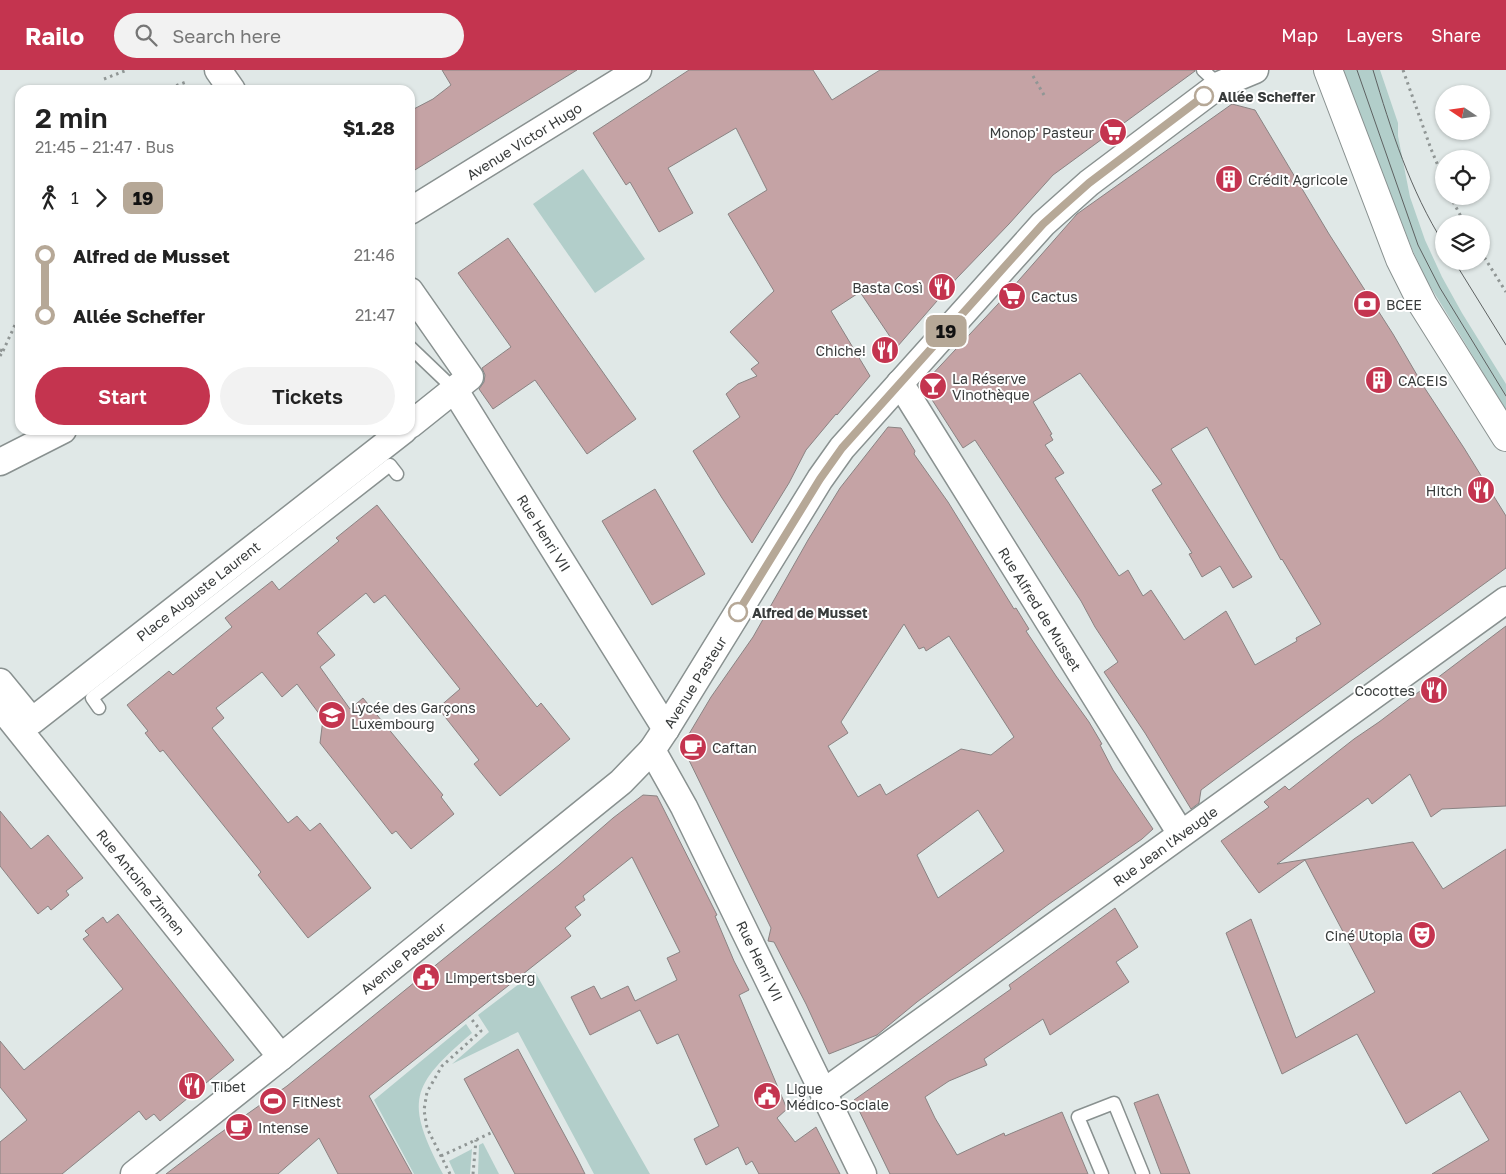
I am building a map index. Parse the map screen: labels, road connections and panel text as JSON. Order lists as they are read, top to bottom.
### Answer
{
  "streets": {
    "street": [
      "Avenue Victor Hugo",
      "Rue Henri VII",
      "Place Auguste Laurent",
      "Rue Alfred de Musset",
      "Avenue Pasteur",
      "Rue Jean l'Aveugle",
      "Rue Antoine Zinnen"
    ]
  },
  "crossings": [
    ["Rue Henri VII", "Avenue Pasteur"],
    ["Rue Henri VII", "Rue Jean l'Aveugle"],
    ["Rue Alfred de Musset", "Avenue Pasteur"],
    ["Rue Alfred de Musset", "Rue Jean l'Aveugle"],
    ["Avenue Pasteur", "Rue Antoine Zinnen"]
  ],
  "places": {
    "other": ["Allée Scheffer", "Alfred de Musset"],
    "supermarket": ["Monop' Pasteur", "Cactus"],
    "building": ["Crédit Agricole", "CACEIS"],
    "restaurant": [
      "Basta Così",
      "Chiche!",
      "Hitch",
      "Cocottes",
      "Tibet"
    ],
    "bank": ["BCEE"],
    "bar": ["La Réserve Vinothèque"],
    "school or university": ["Lycée des Garçons Luxembourg"],
    "cafe": ["Caftan", "Intense"],
    "theatre": ["Ciné Utopia"],
    "public building": ["Limpertsberg", "Ligue Médico-Sociale"],
    "sports": ["FitNest"]
  },
  "lines": ["bus line 19"],
  "north": "left",
  "page": {
    "header": "Railo",
    "search": "Search here",
    "nav": ["Map", "Layers", "Share"],
    "on_map": "19",
    "heading": ["2 min", "21:45 – 21:47 · Bus", "$1.28"],
    "legs": ["1", "19"],
    "list": [
      {
        "name": "Alfred de Musset",
        "value": "21:46"
      },
      {
        "name": "Allée Scheffer",
        "value": "21:47"
      }
    ],
    "buttons": ["Start", "Tickets"]
  }
}
